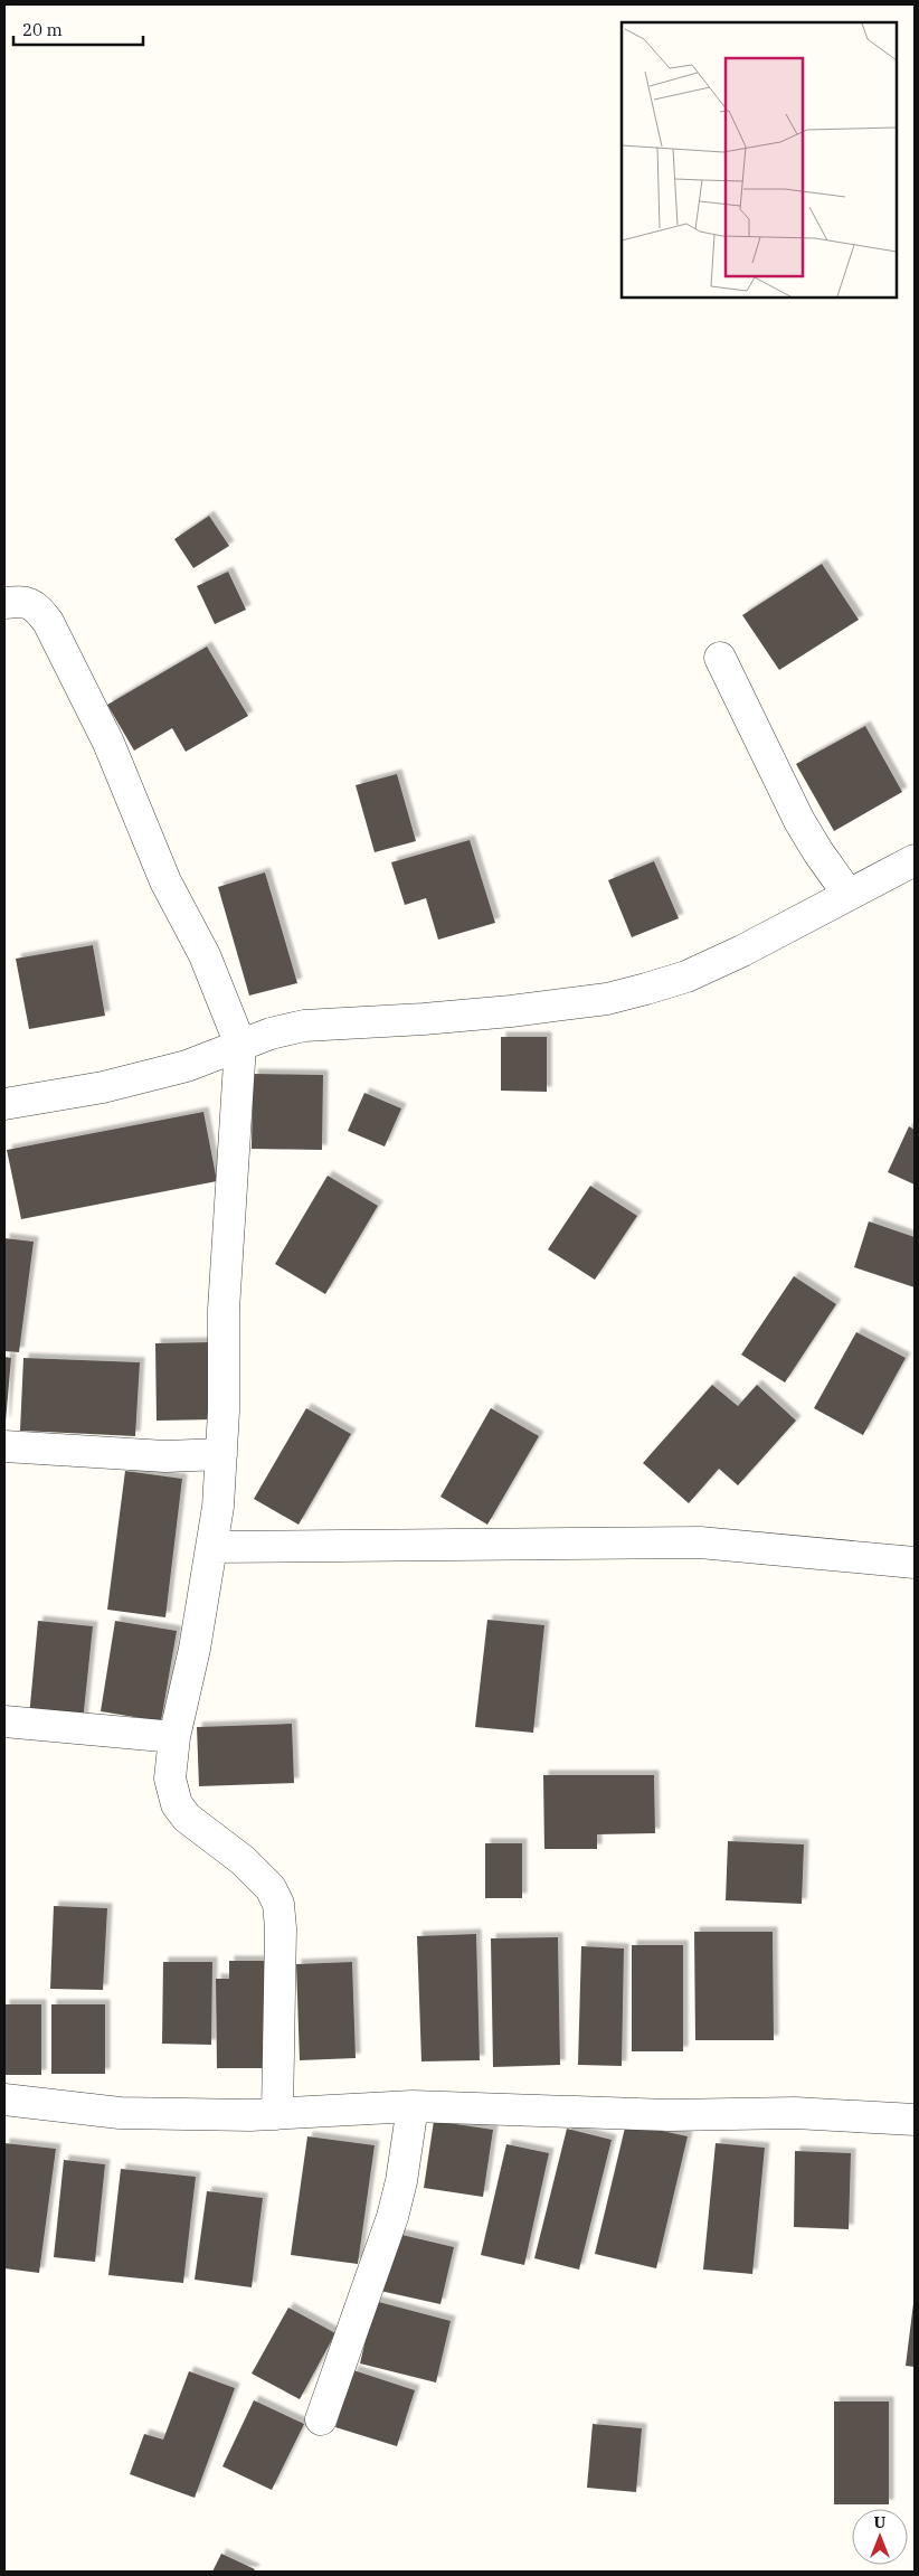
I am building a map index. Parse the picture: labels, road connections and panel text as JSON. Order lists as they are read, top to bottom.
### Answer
{
  "scale_bar": "20 m",
  "north": "top"
}
